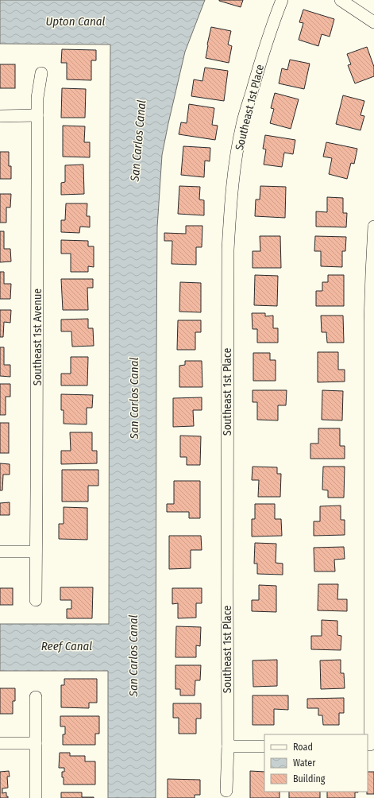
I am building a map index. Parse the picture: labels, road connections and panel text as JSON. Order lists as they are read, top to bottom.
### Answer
{
  "streets": {
    "street": ["Southeast 1st Place", "Southeast 1st Avenue"]
  },
  "water": ["Upton Canal", "San Carlos Canal", "Reef Canal"],
  "legend": ["Road", "Water", "Building"]
}
